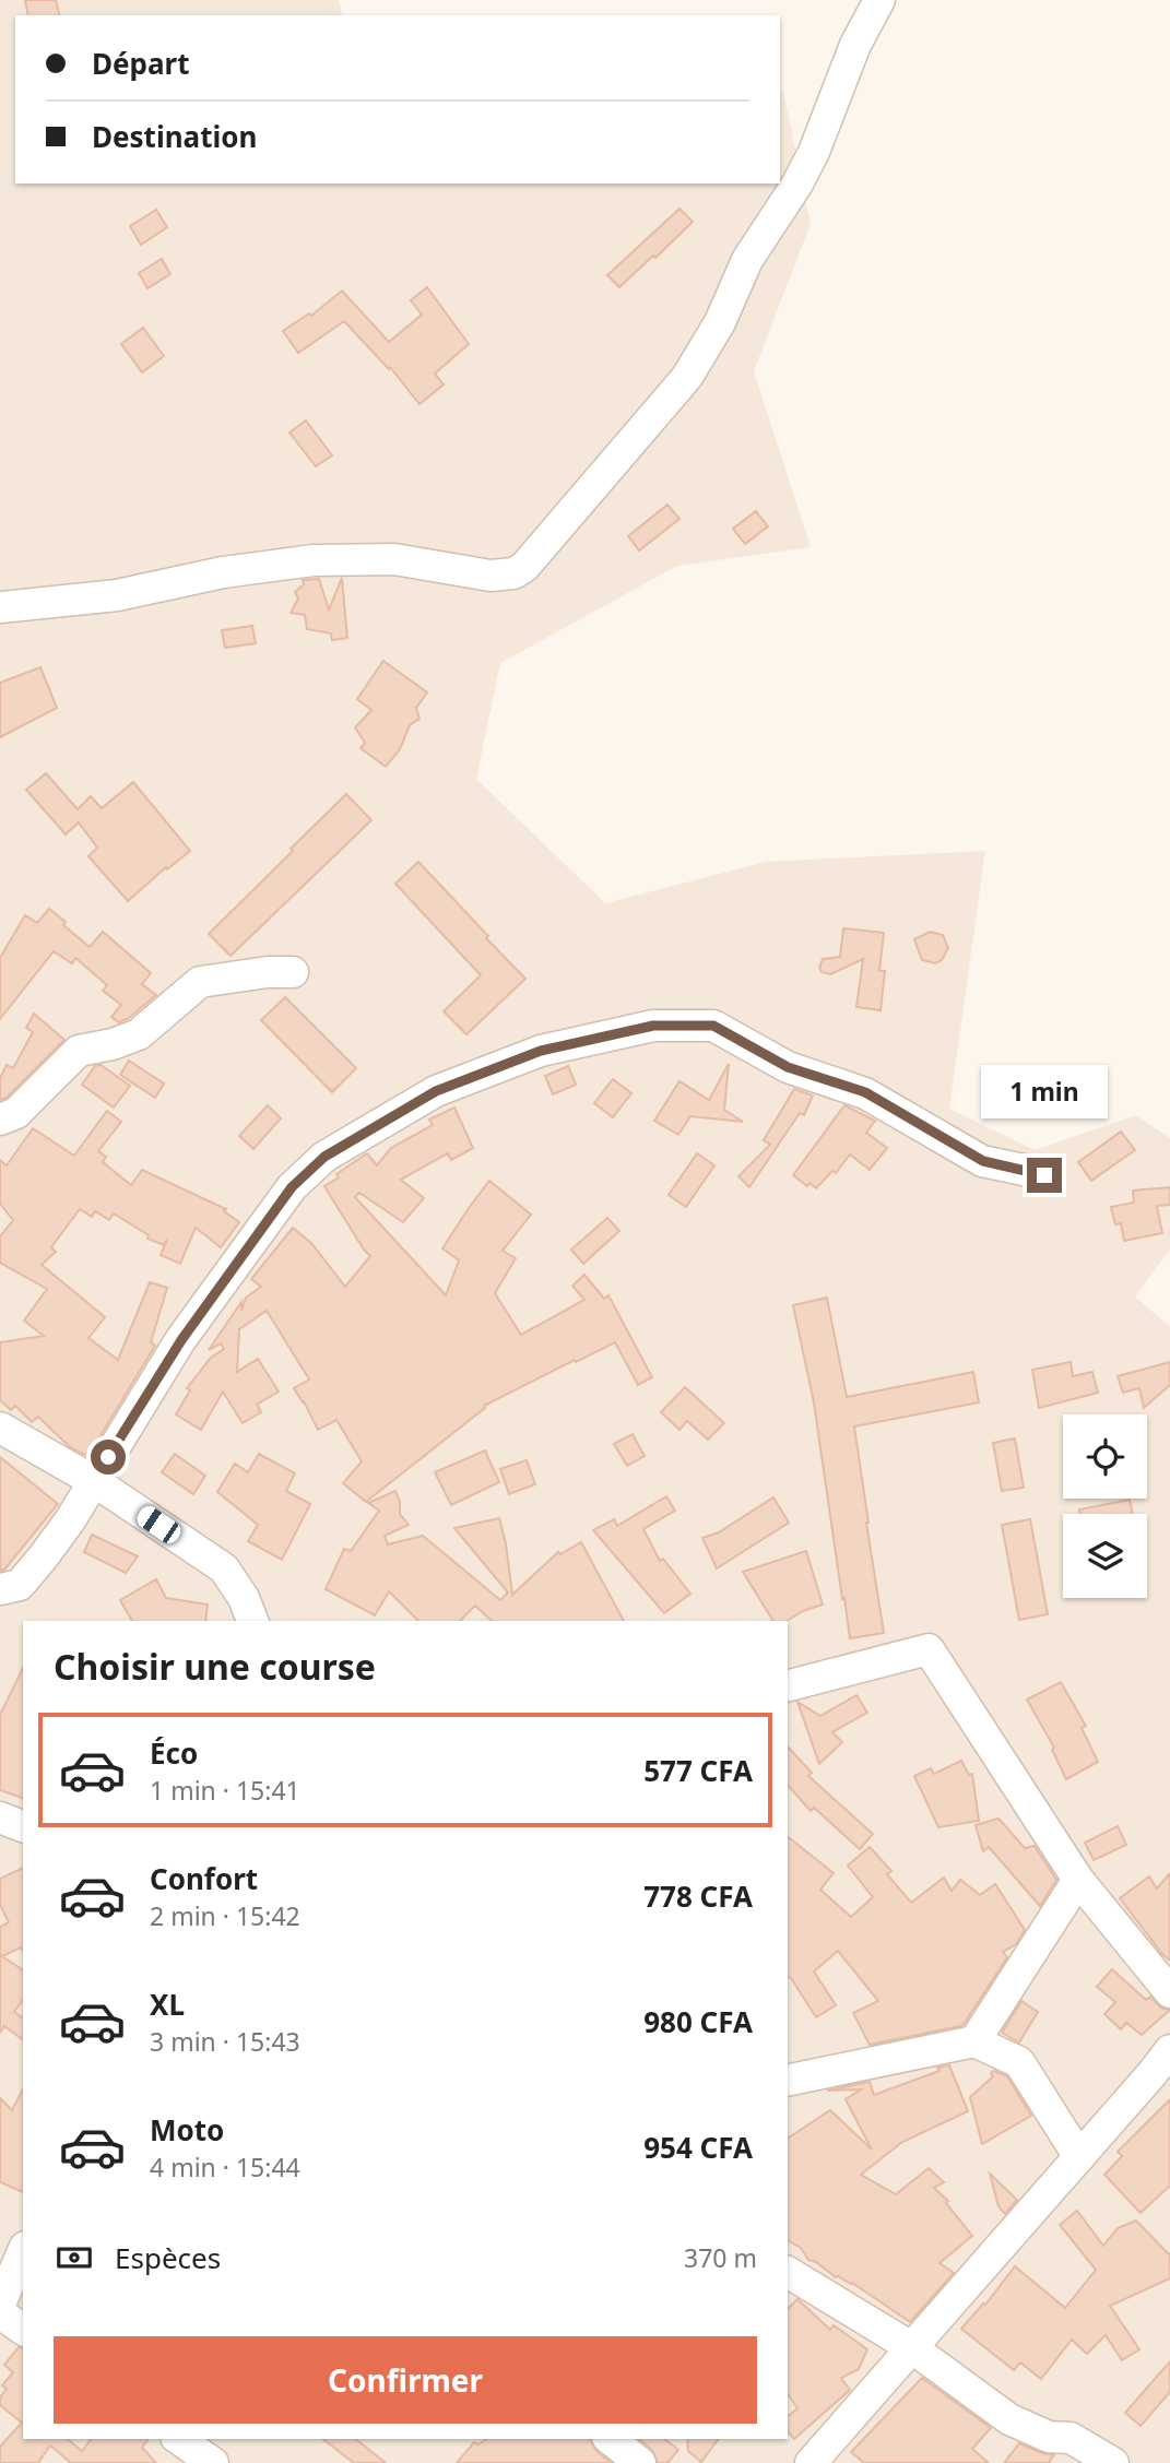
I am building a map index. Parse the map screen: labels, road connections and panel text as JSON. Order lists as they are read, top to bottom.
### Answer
{
  "page": {
    "banner": ["Départ", "Destination"],
    "bubble": "1 min",
    "heading": "Choisir une course",
    "list": [
      {
        "name": "Éco",
        "note": "1 min · 15:41",
        "value": "577 CFA"
      },
      {
        "name": "Confort",
        "note": "2 min · 15:42",
        "value": "778 CFA"
      },
      {
        "name": "XL",
        "note": "3 min · 15:43",
        "value": "980 CFA"
      },
      {
        "name": "Moto",
        "note": "4 min · 15:44",
        "value": "954 CFA"
      }
    ],
    "pay": ["Espèces", "370 m"],
    "buttons": "Confirmer"
  }
}
